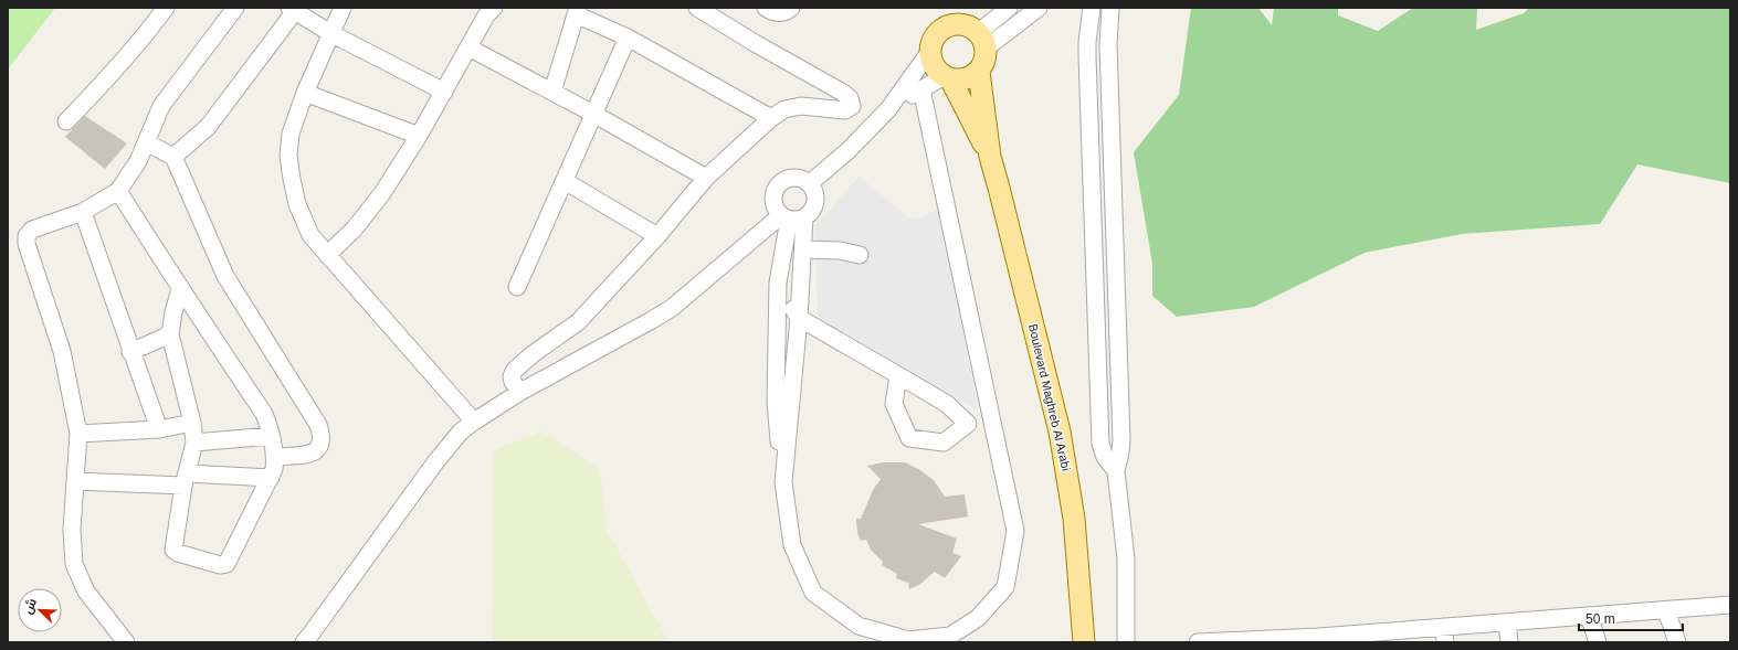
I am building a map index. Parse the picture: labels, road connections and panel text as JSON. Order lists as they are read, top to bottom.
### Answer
{
  "streets": {
    "main road": ["Boulevard Maghreb Al Arabi"]
  },
  "scale_bar": "50 m",
  "north": "top left"
}
